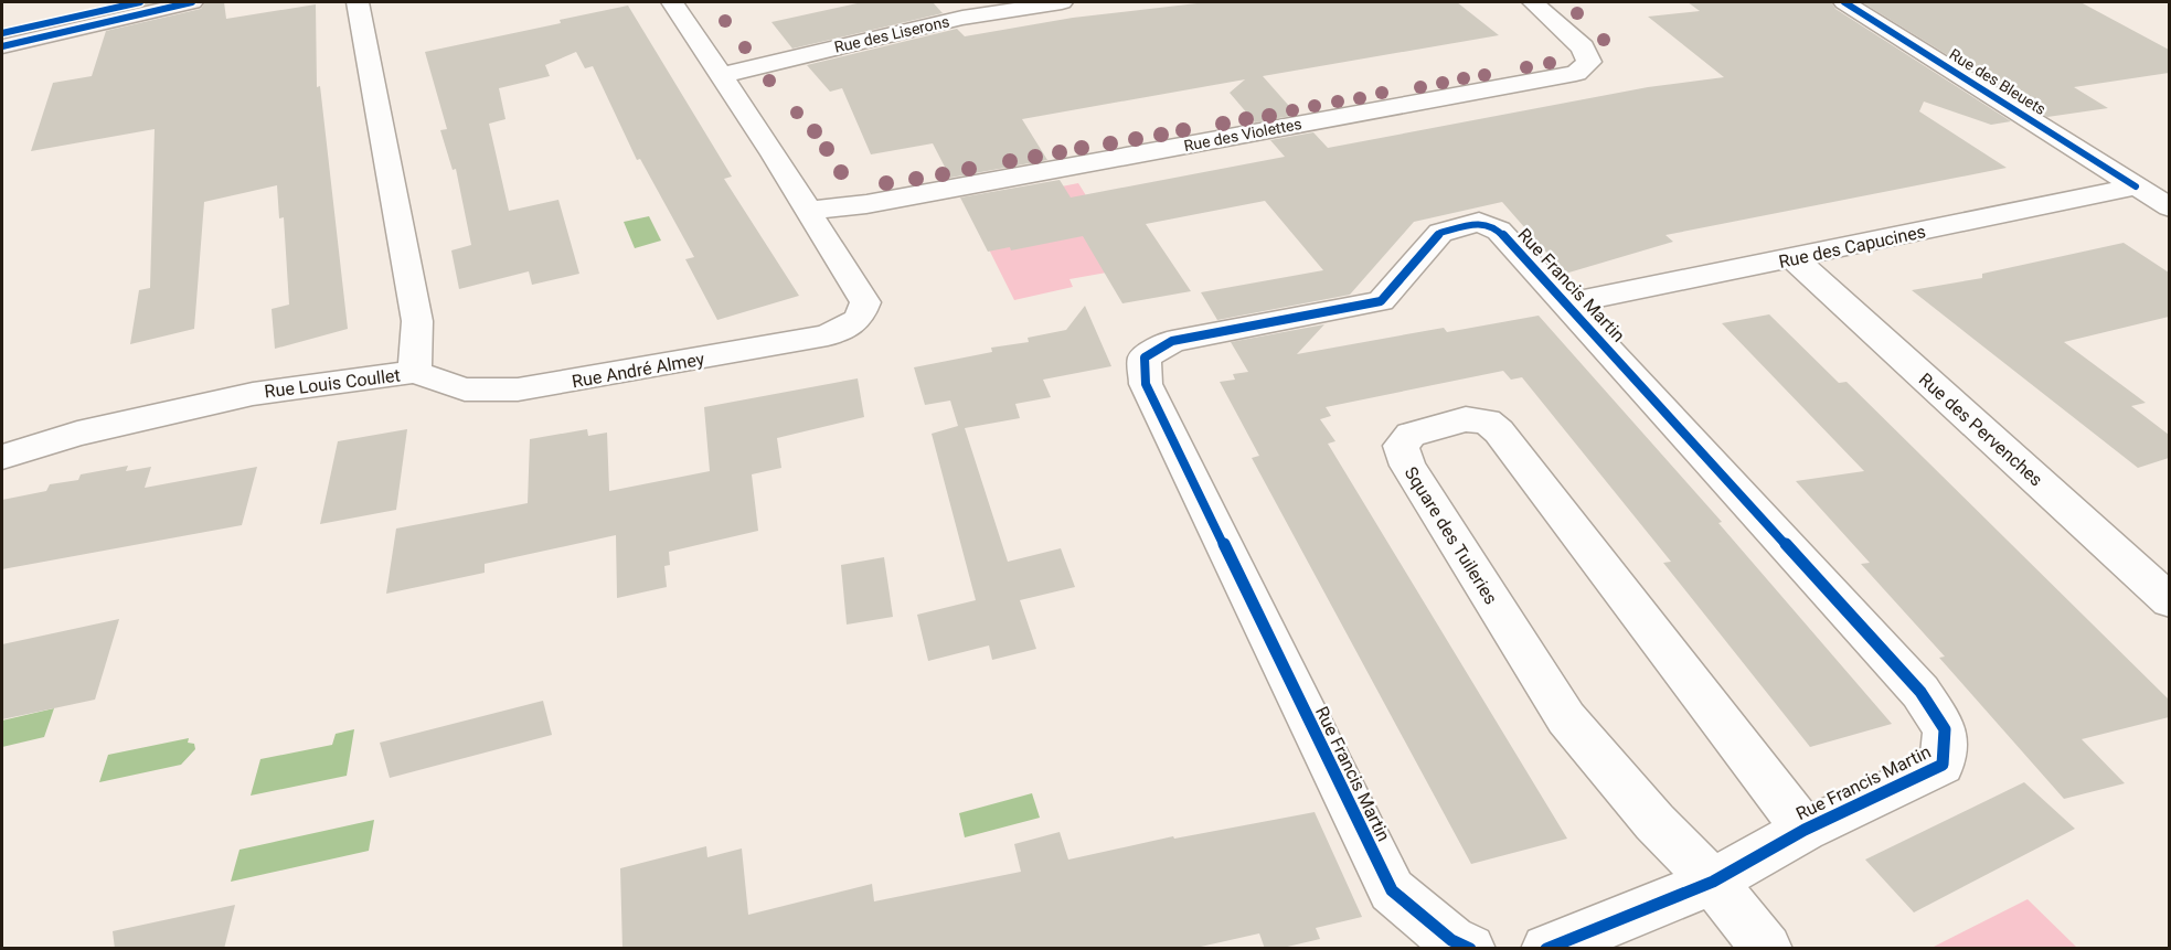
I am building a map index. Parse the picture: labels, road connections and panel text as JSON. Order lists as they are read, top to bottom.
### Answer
{
  "streets": {
    "street": [
      "Rue des Liserons",
      "Rue des Bleuets",
      "Rue des Violettes",
      "Rue des Capucines",
      "Rue Francis Martin",
      "Rue André Almey",
      "Rue Louis Coullet",
      "Rue des Pervenches",
      "Square des Tuileries"
    ]
  },
  "crossings": [
    ["Rue des Bleuets", "Rue des Capucines"],
    ["Rue des Violettes", "Rue André Almey"],
    ["Rue des Capucines", "Rue Francis Martin"],
    ["Rue des Capucines", "Rue des Pervenches"],
    ["Rue Francis Martin", "Square des Tuileries"],
    ["Rue André Almey", "Rue Louis Coullet"]
  ]
}
